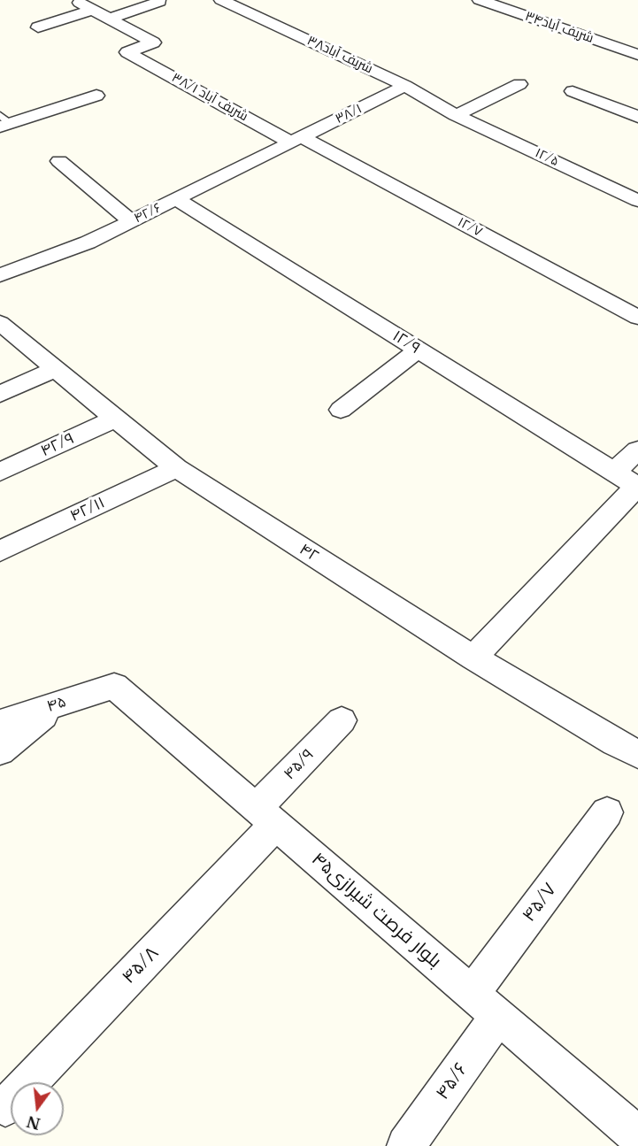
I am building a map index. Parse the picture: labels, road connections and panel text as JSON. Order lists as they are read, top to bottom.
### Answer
{
  "streets": {
    "street": [
      "شریف آباد۳۴",
      "شریف آباد۳۸",
      "۳۸/۱ شریف آباد",
      "۳۸/۱",
      "۱۲/۵",
      "۴۲/۶",
      "۱۲/۷",
      "۱۲/۹",
      "۴۲/۹",
      "۴۲/۱۱",
      "۴۲",
      "۴۵",
      "۴۵/۹",
      "۴۵/۷",
      "بلوار فرصت شیرازی۴۵",
      "۴۵/۸",
      "۴۵/۶"
    ]
  },
  "crossings": [
    ["شریف آباد۳۸", "۳۸/۱"],
    ["شریف آباد۳۸", "۱۲/۵"],
    ["۳۸/۱ شریف آباد", "۳۸/۱"],
    ["۳۸/۱ شریف آباد", "۴۲/۶"],
    ["۳۸/۱ شریف آباد", "۱۲/۷"],
    ["۳۸/۱", "۴۲/۶"],
    ["۳۸/۱", "۱۲/۷"],
    ["۴۲/۶", "۱۲/۷"],
    ["۴۲/۶", "۱۲/۹"],
    ["۴۲/۹", "۴۲"],
    ["۴۲/۱۱", "۴۲"],
    ["۴۵", "بلوار فرصت شیرازی۴۵"],
    ["۴۵/۹", "بلوار فرصت شیرازی۴۵"],
    ["۴۵/۹", "۴۵/۸"],
    ["۴۵/۷", "بلوار فرصت شیرازی۴۵"],
    ["۴۵/۷", "۴۵/۶"],
    ["بلوار فرصت شیرازی۴۵", "۴۵/۸"],
    ["بلوار فرصت شیرازی۴۵", "۴۵/۶"]
  ],
  "north": "bottom"
}
